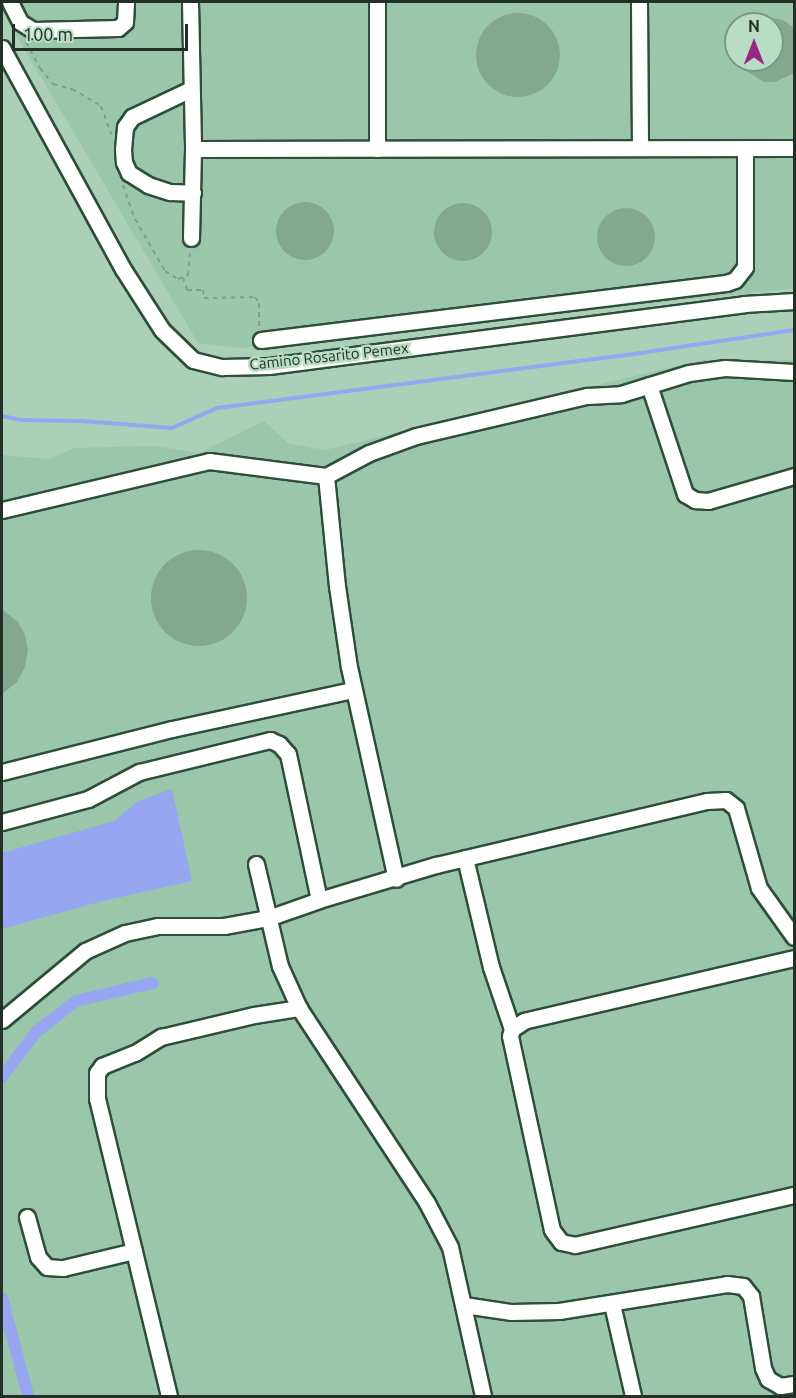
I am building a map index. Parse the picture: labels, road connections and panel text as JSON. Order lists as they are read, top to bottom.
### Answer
{
  "streets": {
    "street": ["Camino Rosarito Pemex"]
  },
  "scale_bar": "100 m",
  "north": "top"
}
